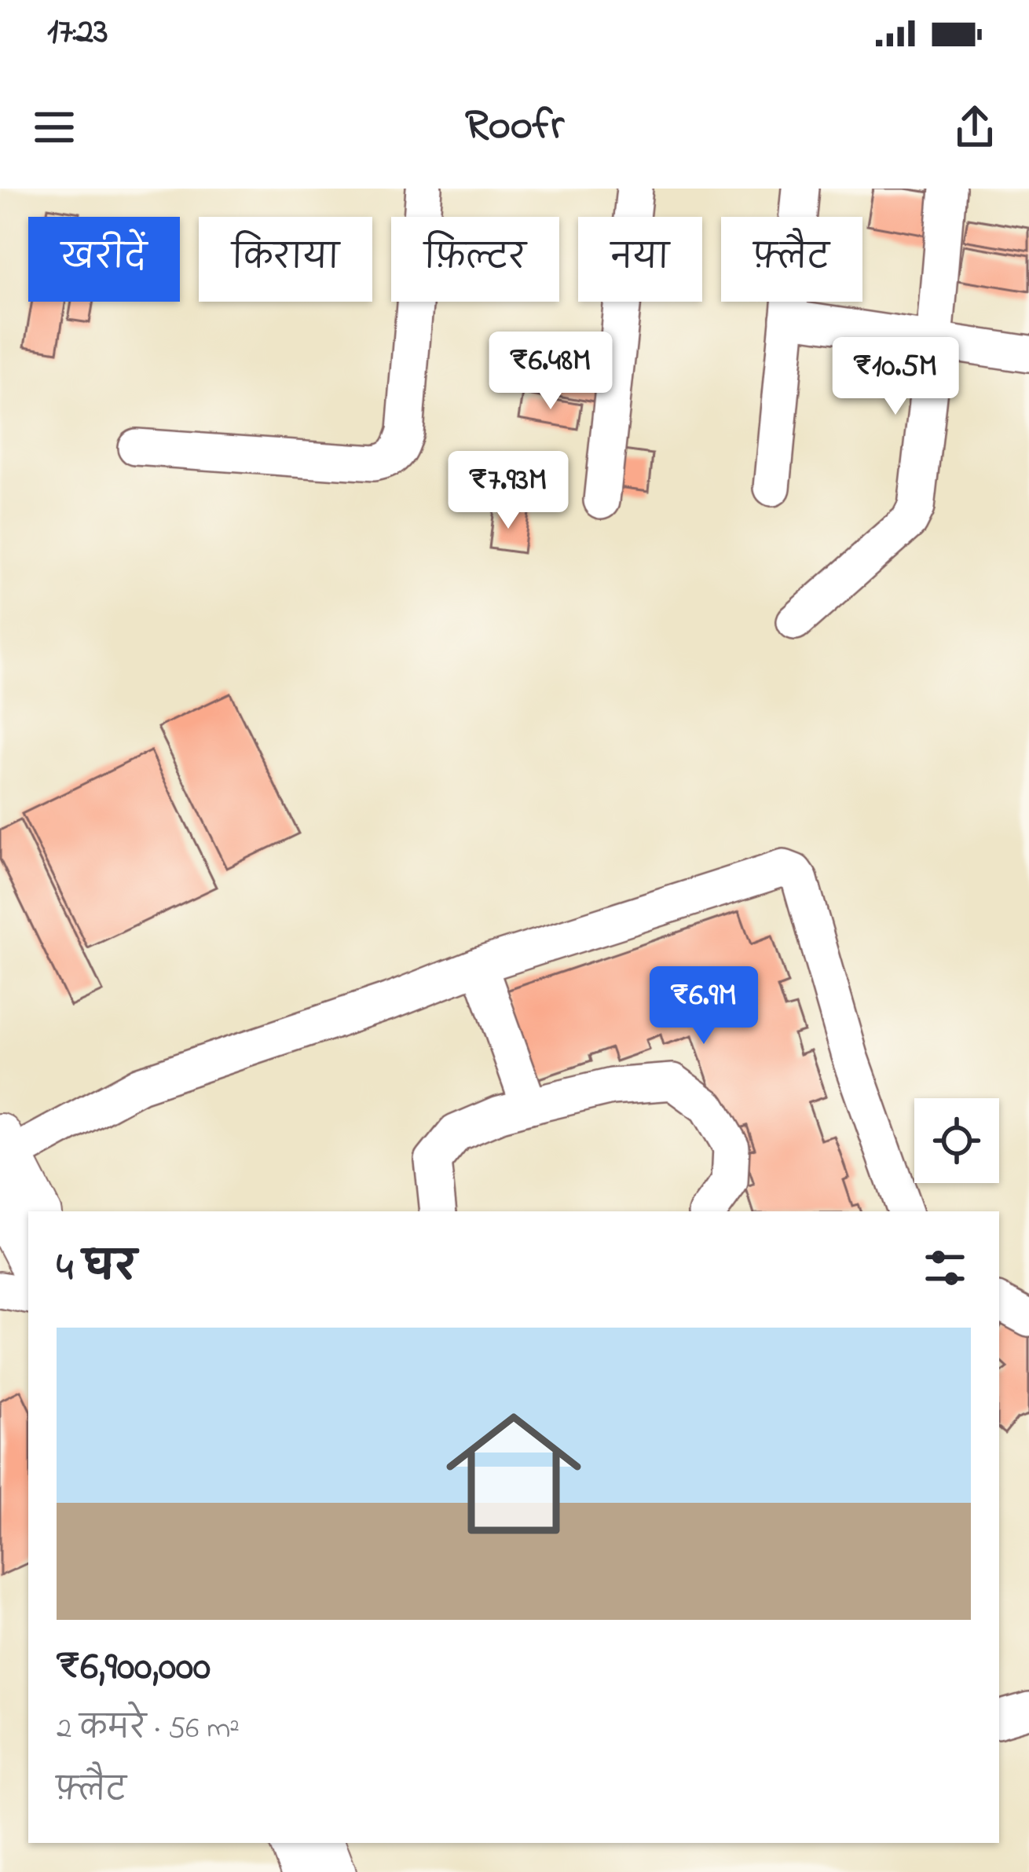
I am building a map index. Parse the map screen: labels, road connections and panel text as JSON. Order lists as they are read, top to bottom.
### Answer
{
  "page": {
    "status": "17:23",
    "header": "Roofr",
    "chip": [
      "खरीदें",
      "किराया",
      "फ़िल्टर",
      "नया",
      "फ़्लैट"
    ],
    "price": [
      "₹6.48M",
      "₹10.5M",
      "₹7.93M",
      "₹6.9M"
    ],
    "heading": "4 घर",
    "list": [
      {
        "name": "₹6,900,000",
        "note": "2 कमरे · 56 m² · फ़्लैट"
      }
    ]
  }
}
